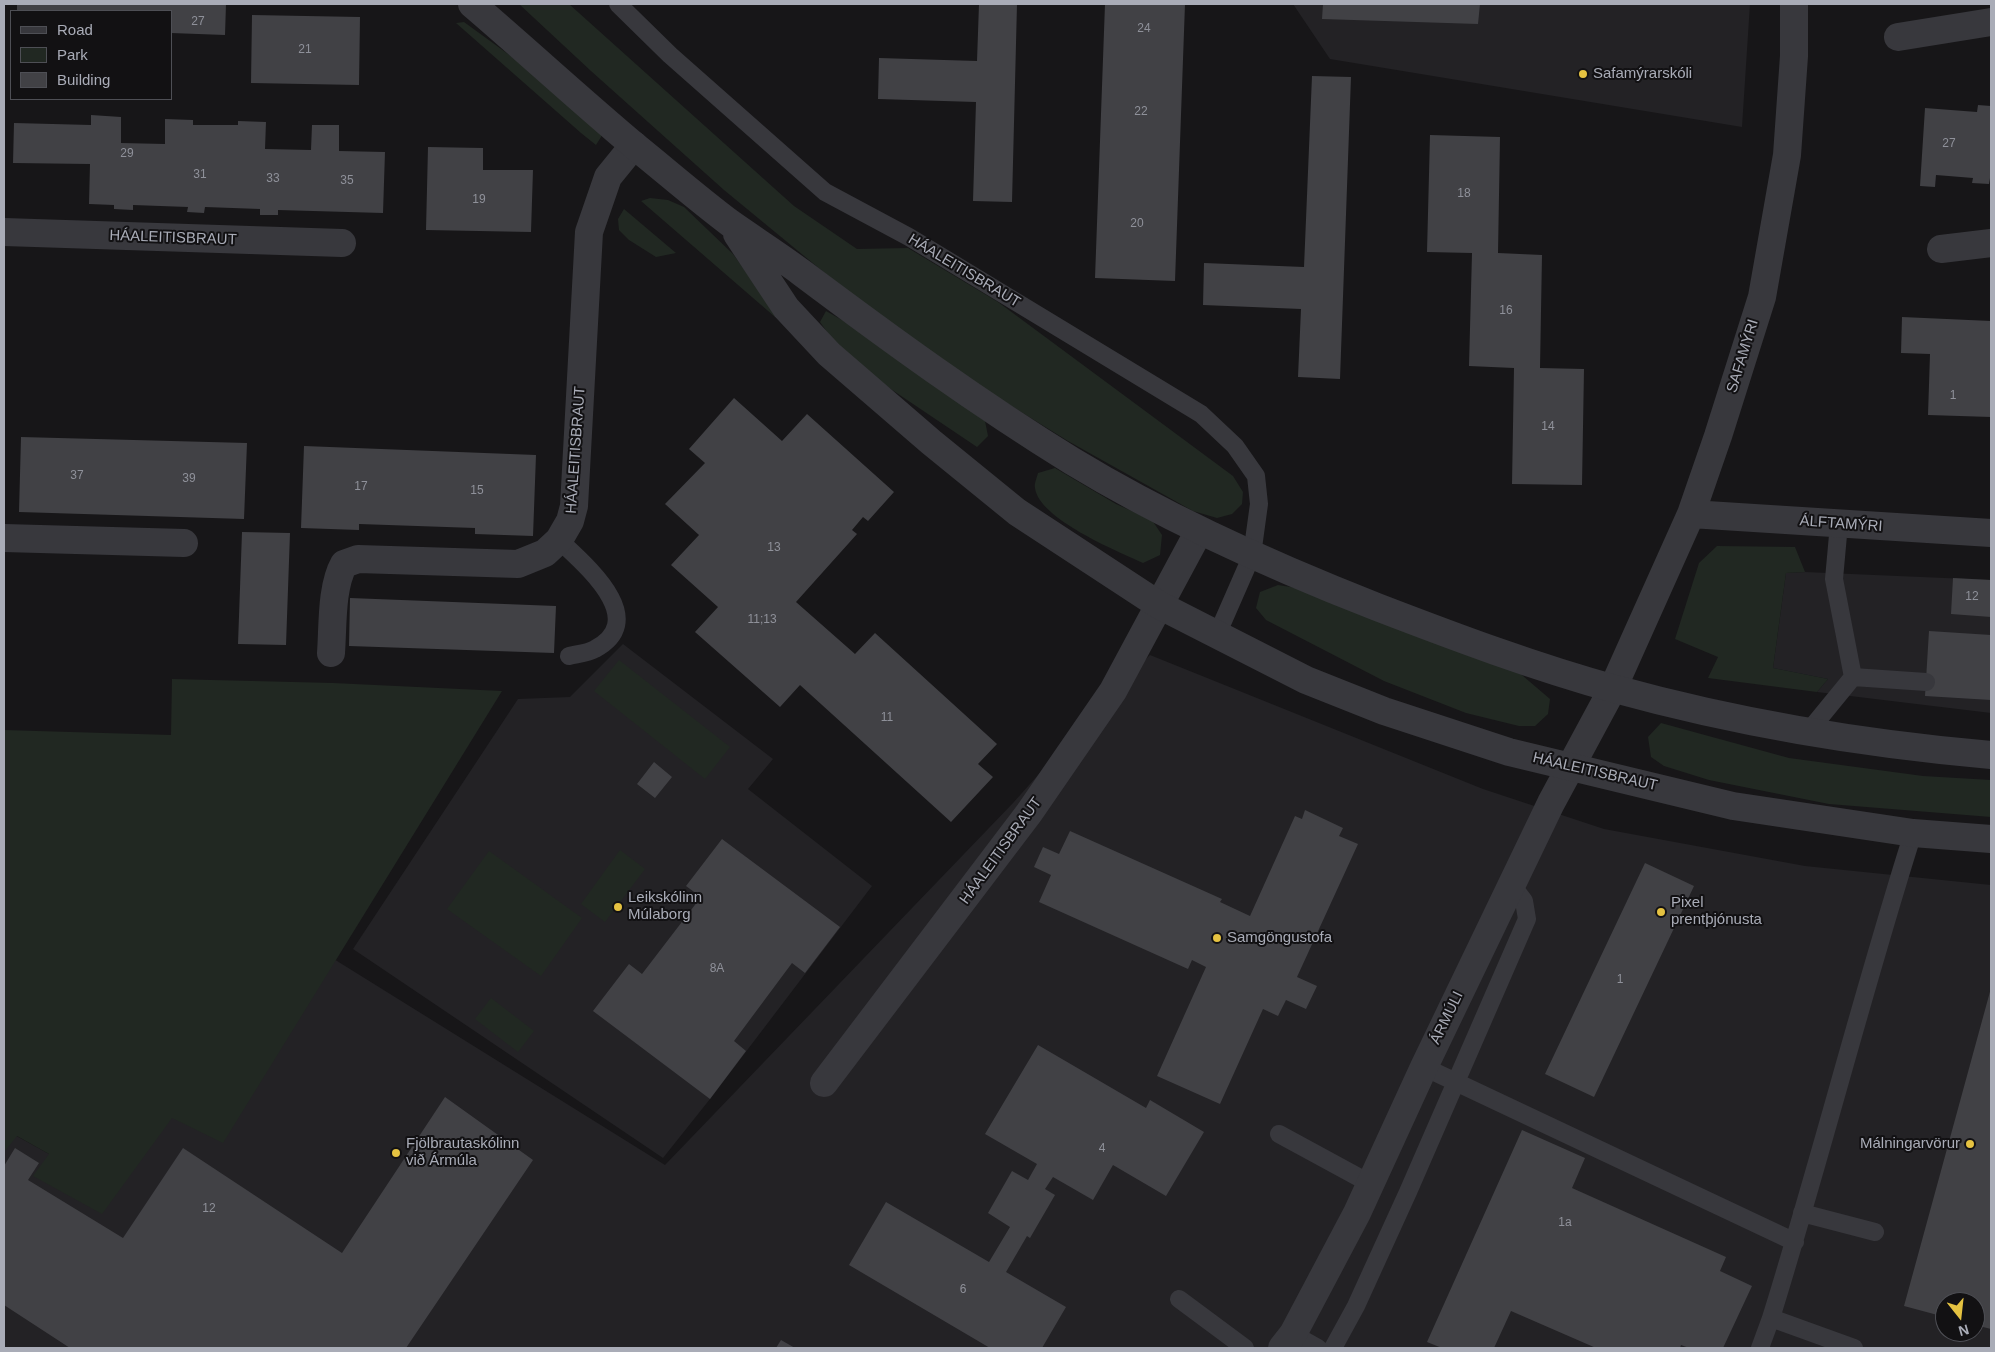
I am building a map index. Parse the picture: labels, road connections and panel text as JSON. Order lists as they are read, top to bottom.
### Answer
{
  "streets": {
    "street": [
      "HÁALEITISBRAUT",
      "SAFAMÝRI",
      "ÁLFTAMÝRI",
      "ÁRMÚLI"
    ]
  },
  "crossings": [
    ["HÁALEITISBRAUT", "SAFAMÝRI"],
    ["HÁALEITISBRAUT", "ÁRMÚLI"],
    ["SAFAMÝRI", "ÁLFTAMÝRI"],
    ["SAFAMÝRI", "ÁRMÚLI"]
  ],
  "places": [
    "Safamýrarskóli",
    "Leikskólinn Múlaborg",
    "Pixel prentþjónusta",
    "Samgöngustofa",
    "Málningarvörur",
    "Fjölbrautaskólinn við Ármúla"
  ],
  "house_numbers": [
    "27",
    "24",
    "21",
    "22",
    "27",
    "29",
    "31",
    "33",
    "35",
    "18",
    "19",
    "20",
    "16",
    "1",
    "14",
    "37",
    "39",
    "17",
    "15",
    "13",
    "12",
    "11;13",
    "11",
    "8A",
    "1",
    "4",
    "12",
    "1a",
    "6"
  ],
  "legend": ["Road", "Park", "Building"],
  "north": "bottom"
}
